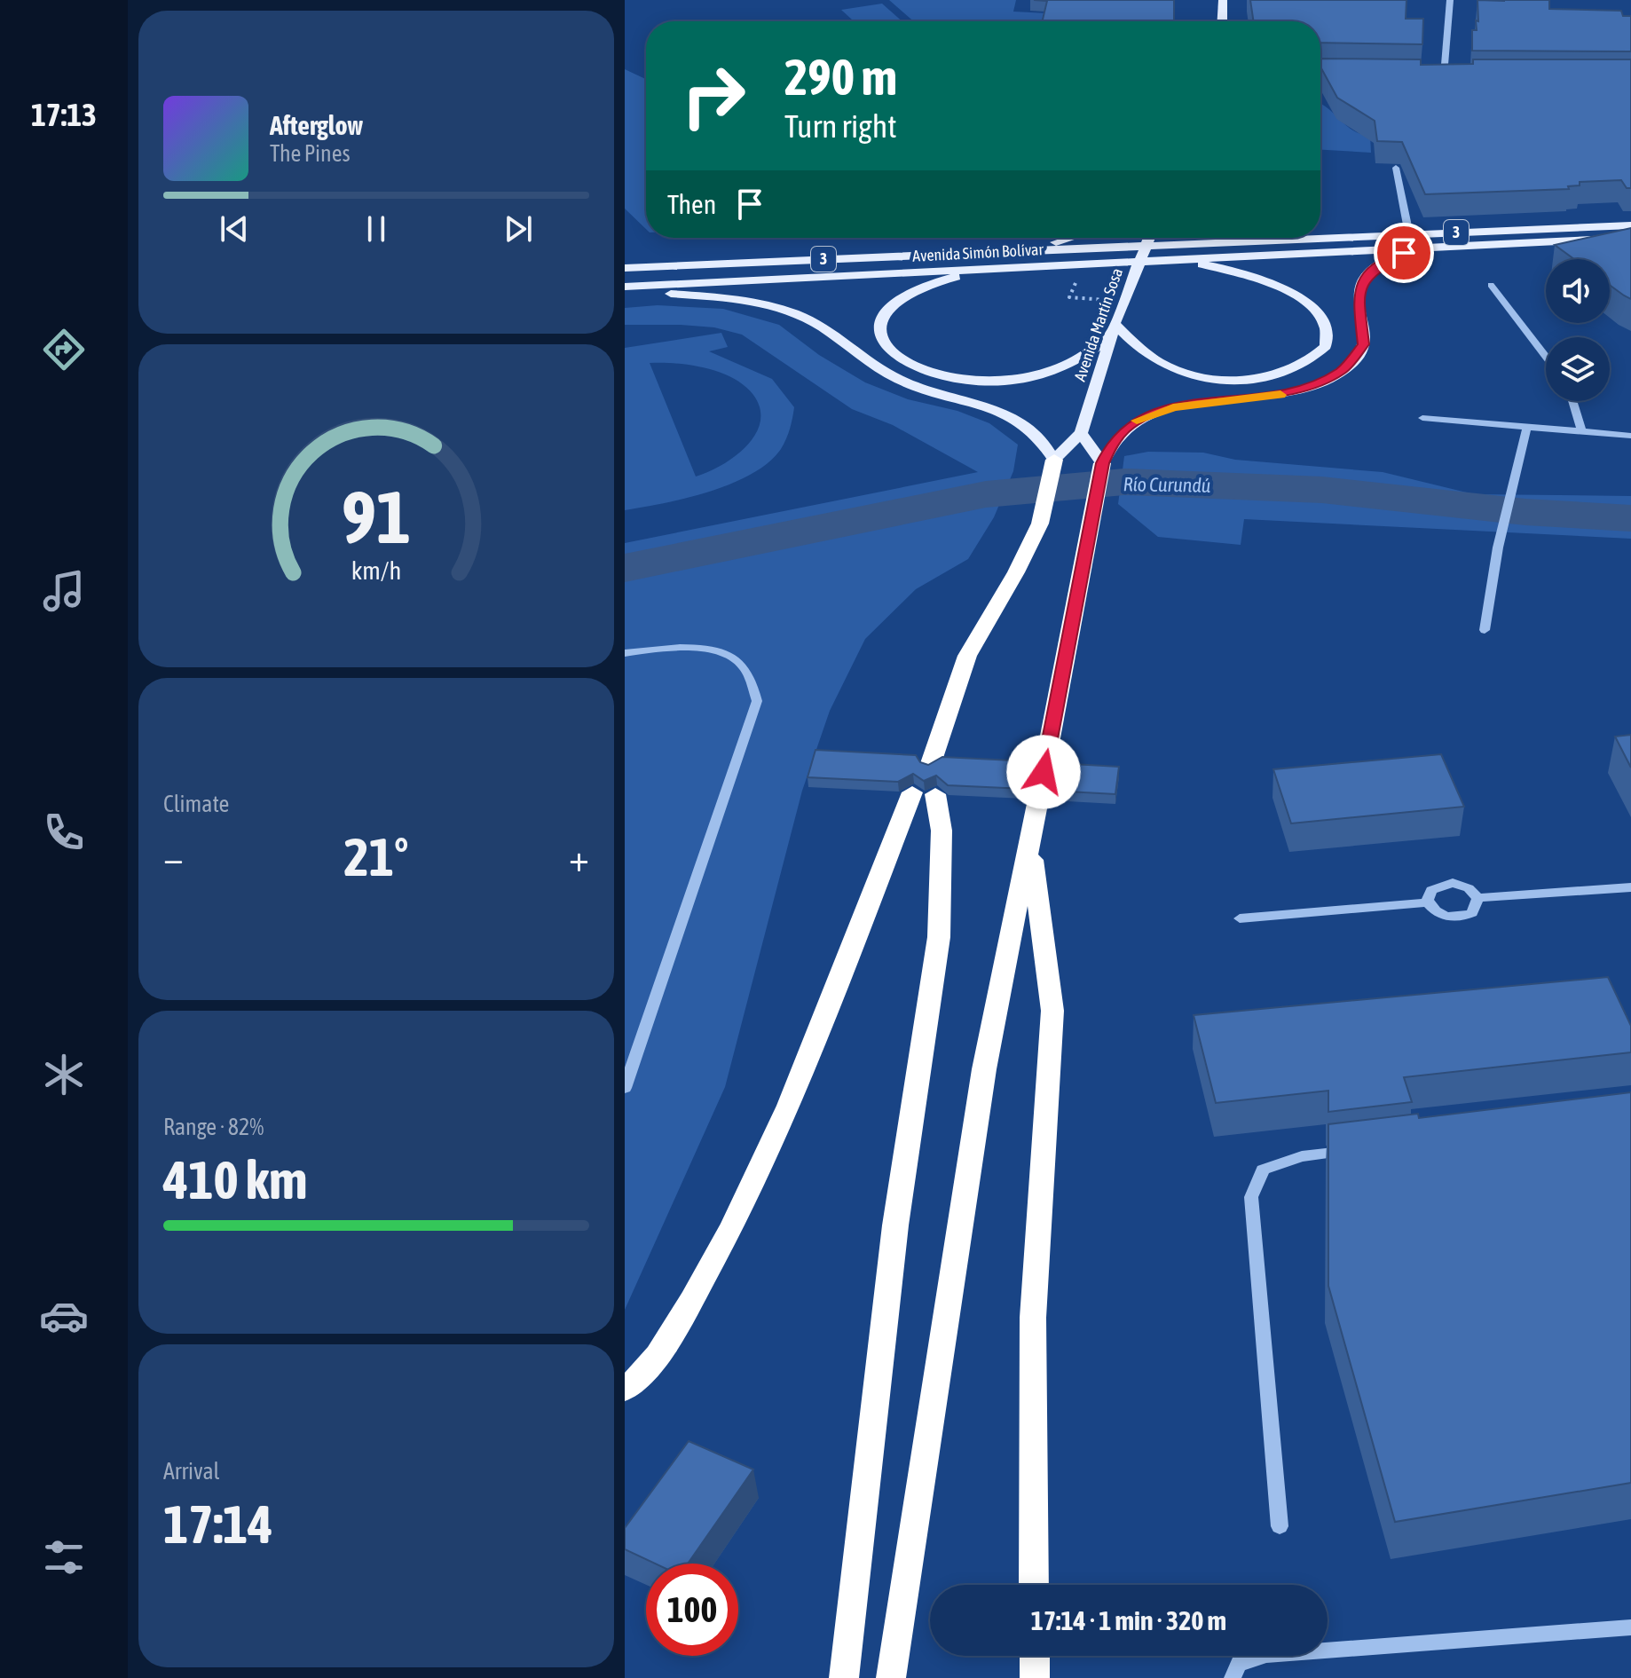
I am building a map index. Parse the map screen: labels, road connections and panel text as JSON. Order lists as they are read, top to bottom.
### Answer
{
  "streets": {
    "main road": ["3", "Avenida Simón Bolívar", "Avenida Martín Sosa"]
  },
  "water": ["Río Curundú"],
  "page": {
    "tabs": "17:13",
    "turn": ["290 m", "Turn right"],
    "song": ["Afterglow", "The Pines"],
    "then": "Then",
    "tile": [
      "Climate",
      ["Range · 82%", "410 km"],
      ["Arrival", "17:14"]
    ],
    "heat": ["−", "21°", "+"],
    "limit": "100",
    "trip": "17:14 · 1 min · 320 m",
    "gauge": ["91", "km/h"]
  }
}
